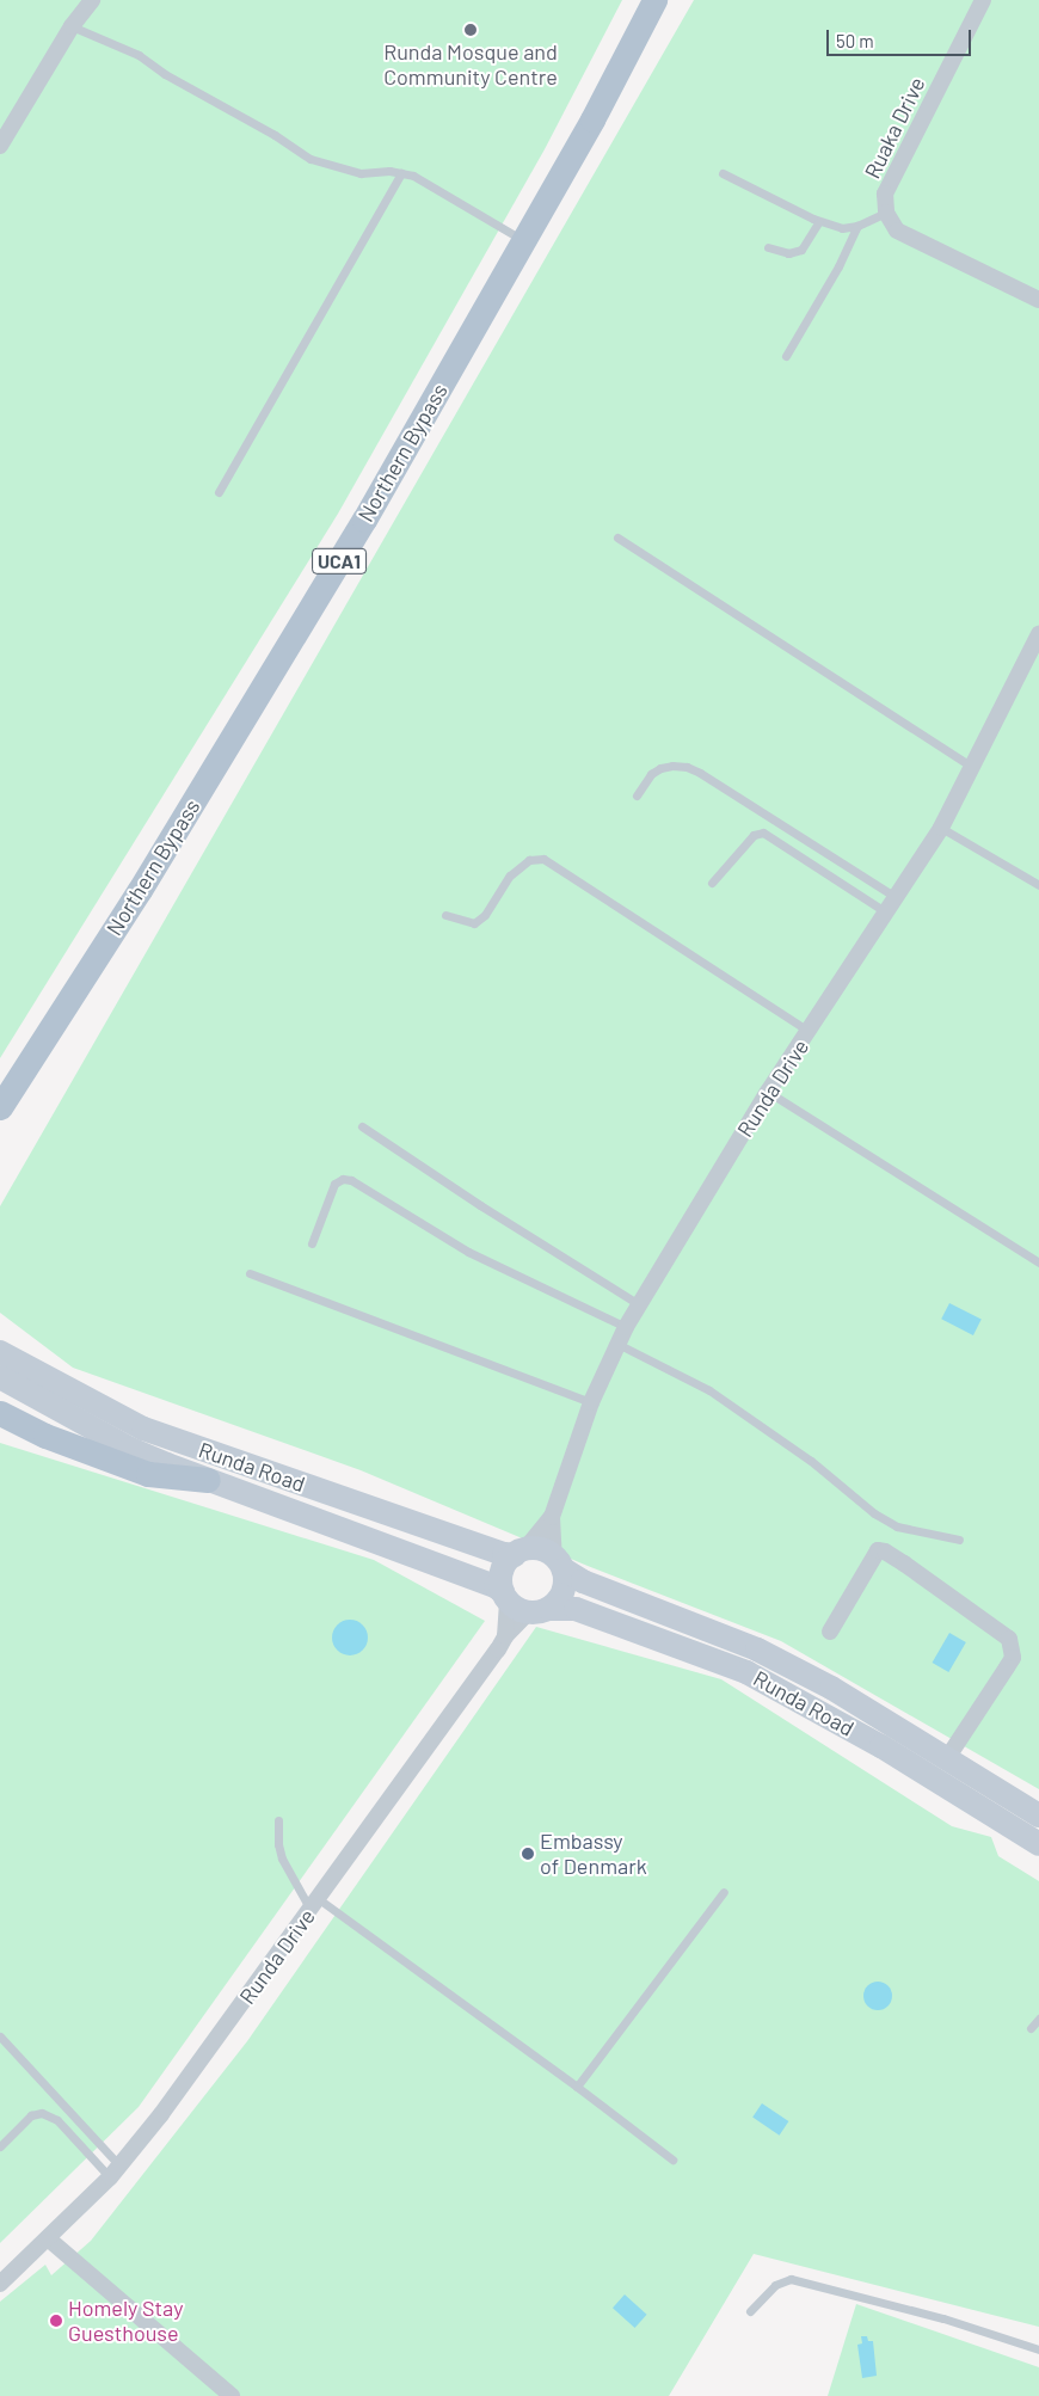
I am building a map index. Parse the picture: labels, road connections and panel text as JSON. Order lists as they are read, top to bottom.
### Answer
{
  "streets": {
    "main road": ["Northern Bypass", "UCA1"],
    "street": ["Ruaka Drive", "Runda Drive", "Runda Road"]
  },
  "crossings": [
    ["Runda Drive", "Runda Road"]
  ],
  "places": ["Runda Mosque and Community Centre", "Embassy of Denmark", "Homely Stay Guesthouse"],
  "scale_bar": "50 m"
}
